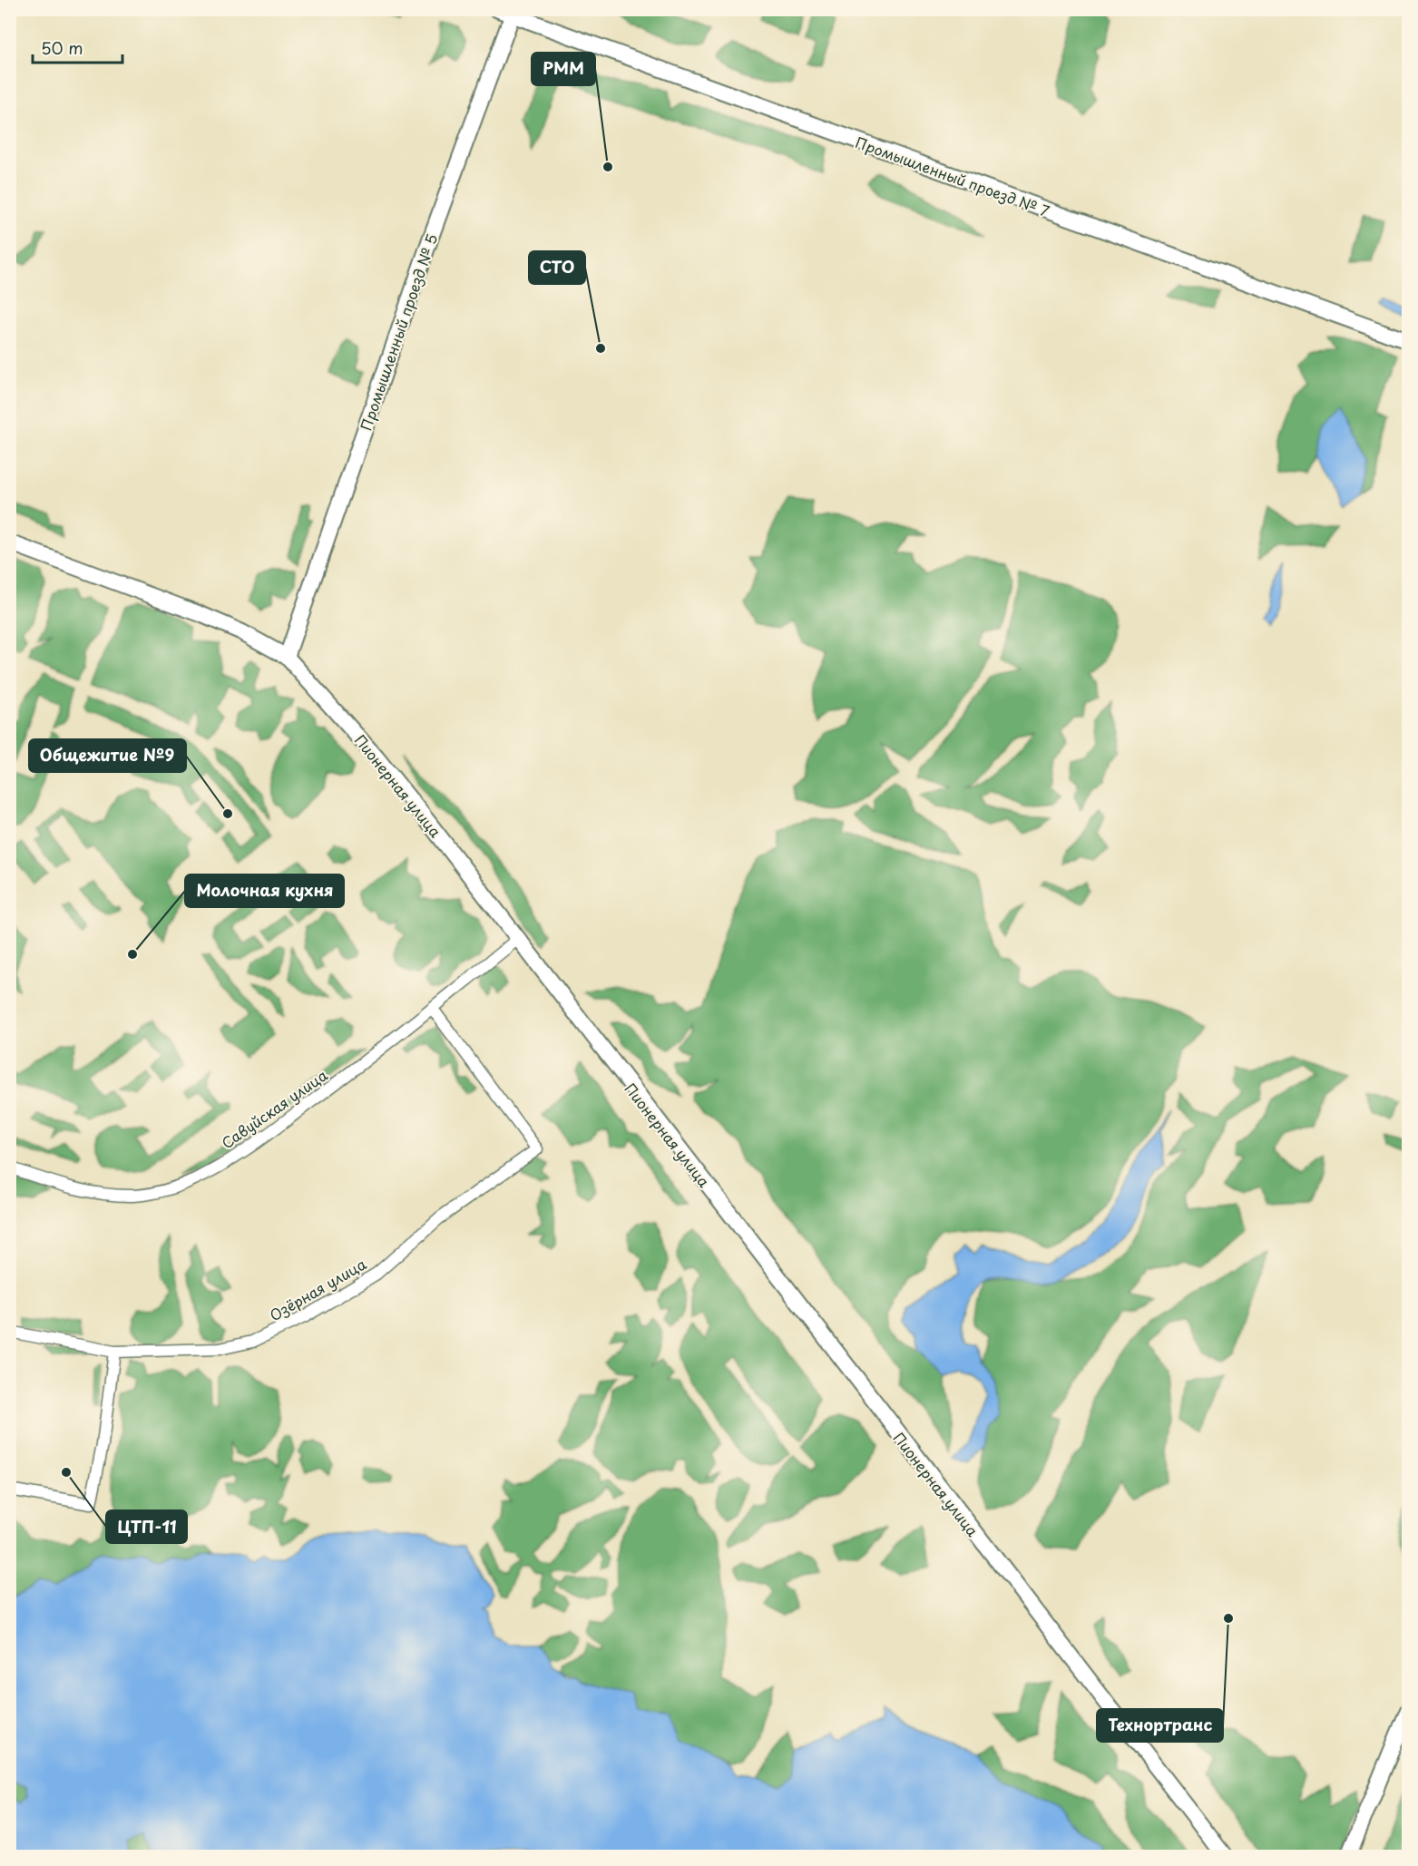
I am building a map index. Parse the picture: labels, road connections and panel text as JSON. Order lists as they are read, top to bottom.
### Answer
{
  "streets": {
    "main road": ["Промышленный проезд № 7", "Промышленный проезд № 5", "Пионерная улица"],
    "street": ["Савуйская улица", "Озёрная улица"]
  },
  "crossings": [
    ["Промышленный проезд № 7", "Промышленный проезд № 5"],
    ["Промышленный проезд № 5", "Пионерная улица"],
    ["Пионерная улица", "Савуйская улица"],
    ["Савуйская улица", "Озёрная улица"]
  ],
  "places": [
    "РММ",
    "СТО",
    "Общежитие №9",
    "Молочная кухня",
    "ЦТП-11",
    "Технортранс"
  ],
  "scale_bar": "50 m"
}
